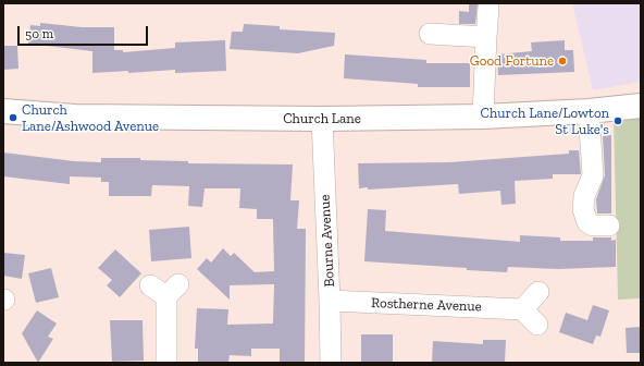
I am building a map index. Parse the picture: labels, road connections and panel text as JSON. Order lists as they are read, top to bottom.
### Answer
{
  "streets": {
    "main road": ["Church Lane"],
    "street": ["Bourne Avenue", "Rostherne Avenue"]
  },
  "crossings": [
    ["Church Lane", "Bourne Avenue"],
    ["Bourne Avenue", "Rostherne Avenue"]
  ],
  "places": ["Good Fortune", "Church Lane/Ashwood Avenue", "Church Lane/Lowton St Luke's"],
  "scale_bar": "50 m"
}
